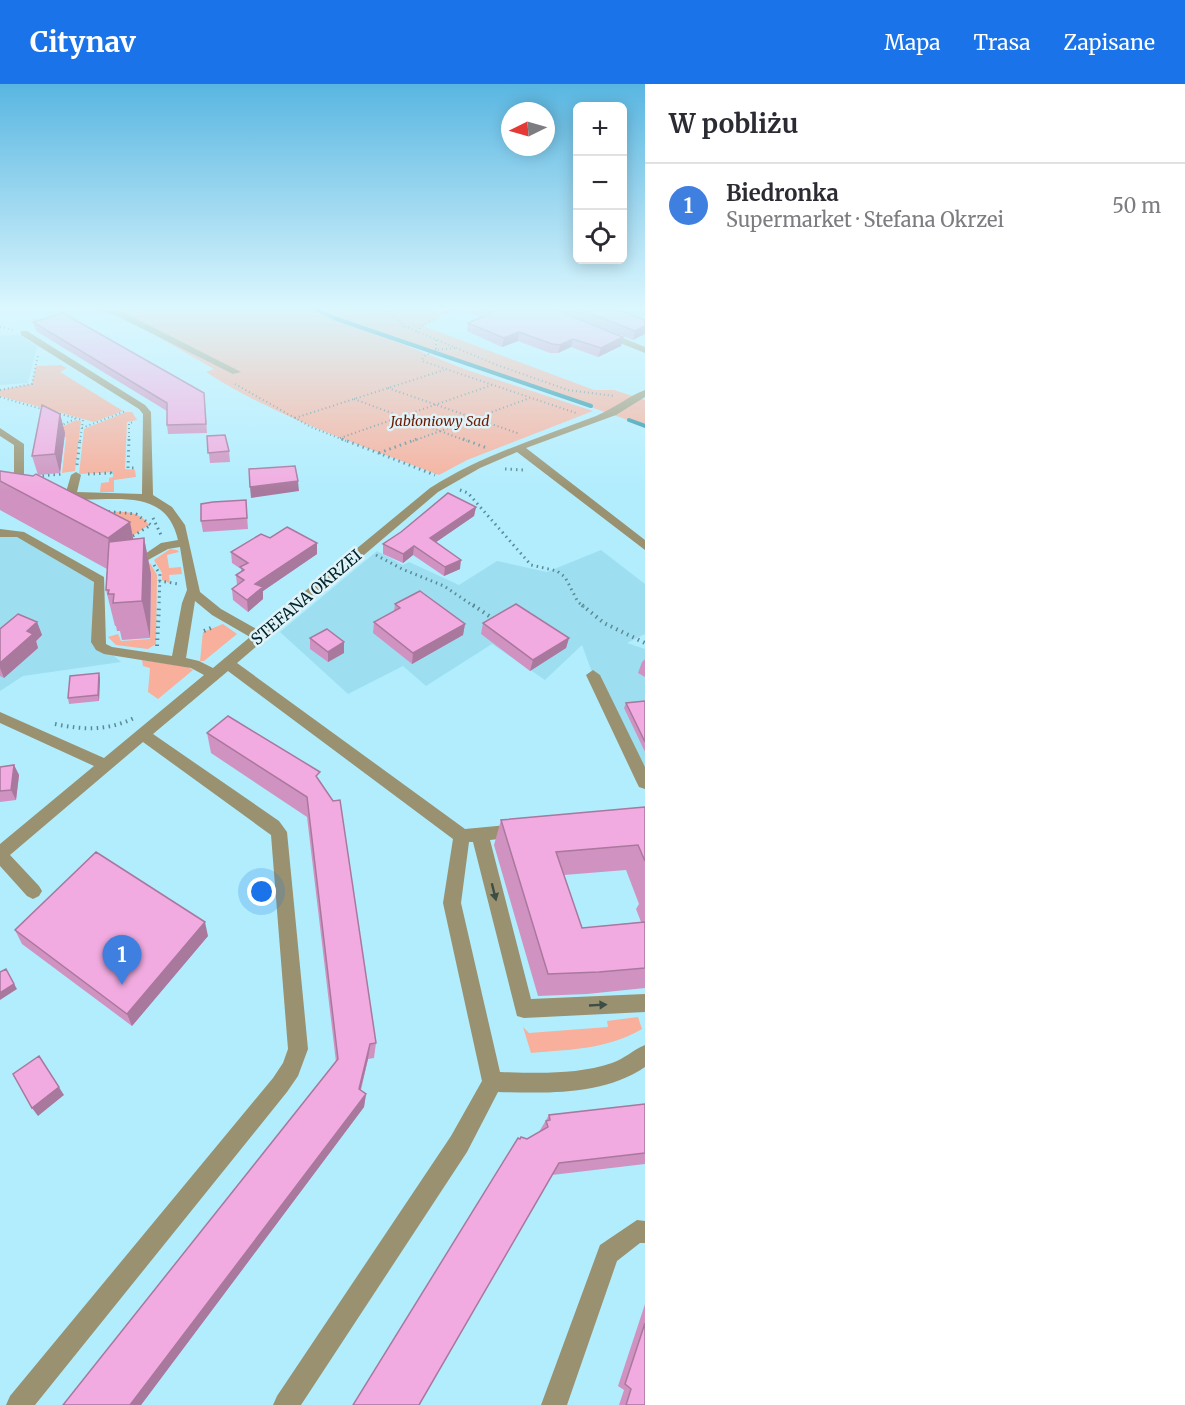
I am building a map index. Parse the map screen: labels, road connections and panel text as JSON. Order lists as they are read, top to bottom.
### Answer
{
  "streets": {
    "street": ["STEFANA OKRZEI"]
  },
  "parks": ["Jabłoniowy Sad"],
  "north": "left",
  "page": {
    "header": "Citynav",
    "nav": ["Mapa", "Trasa", "Zapisane"],
    "heading": "W pobliżu",
    "map_buttons": ["+", "−"],
    "list": [
      {
        "mark": "1",
        "name": "Biedronka",
        "note": "Supermarket · Stefana Okrzei",
        "value": "50 m"
      }
    ],
    "pins": "1"
  }
}
